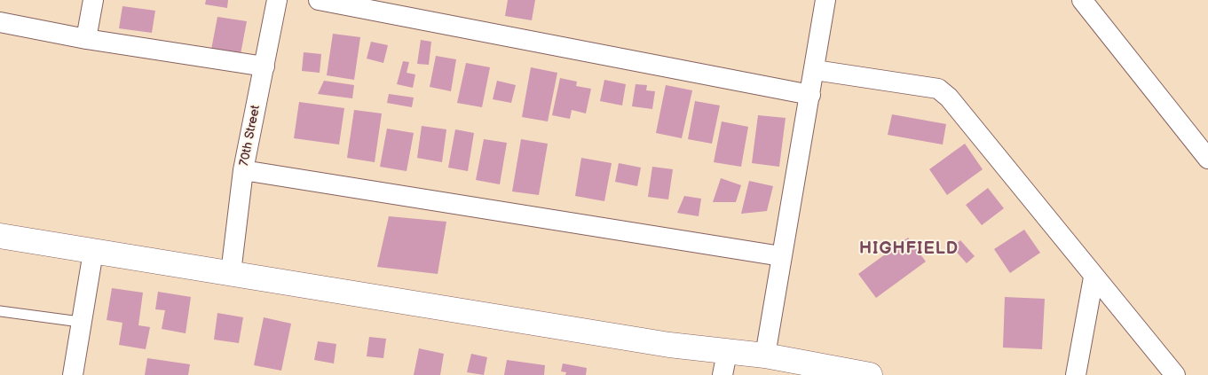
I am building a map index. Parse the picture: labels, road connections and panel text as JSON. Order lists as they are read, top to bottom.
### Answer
{
  "streets": {
    "street": ["70th Street"]
  },
  "districts": ["HIGHFIELD"]
}
